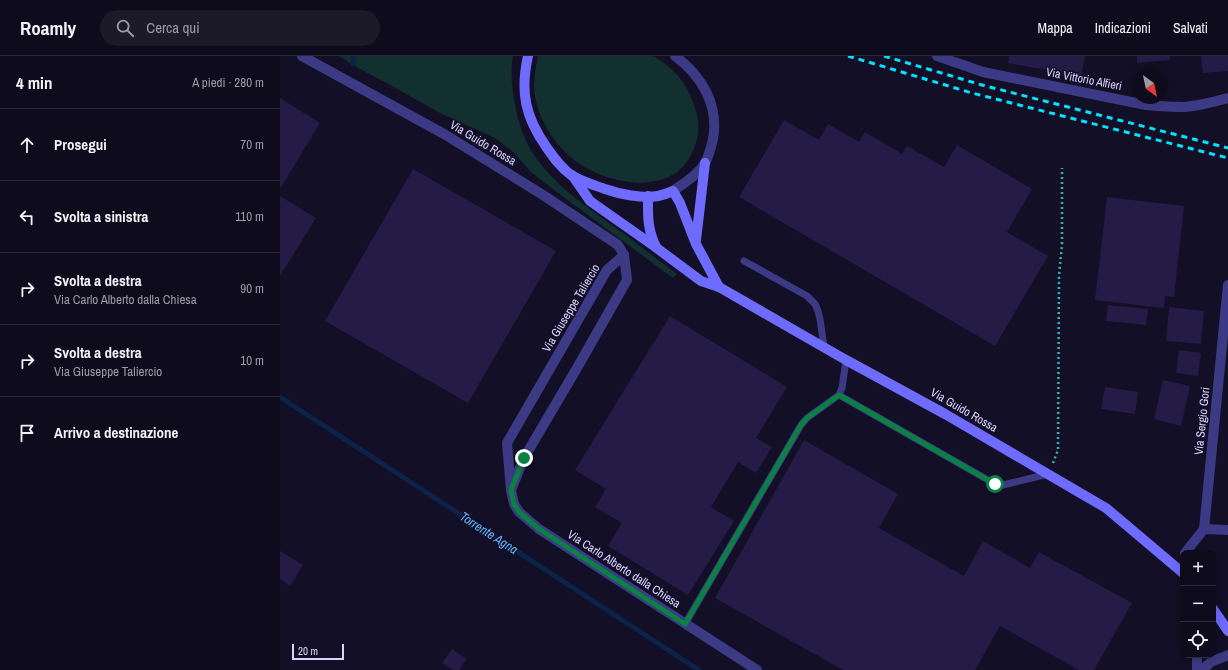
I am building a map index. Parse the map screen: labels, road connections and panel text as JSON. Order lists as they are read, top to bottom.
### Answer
{
  "streets": {
    "main road": ["Via Guido Rossa"],
    "street": [
      "Via Vittorio Alfieri",
      "Via Giuseppe Taliercio",
      "Via Sergio Gori",
      "Via Carlo Alberto dalla Chiesa"
    ]
  },
  "crossings": [
    ["Via Guido Rossa", "Via Giuseppe Taliercio"],
    ["Via Giuseppe Taliercio", "Via Carlo Alberto dalla Chiesa"]
  ],
  "water": ["Torrente Agna"],
  "scale_bar": "20 m",
  "north": "bottom right",
  "page": {
    "header": "Roamly",
    "search": "Cerca qui",
    "nav": ["Mappa", "Indicazioni", "Salvati"],
    "heading": ["4 min", "A piedi · 280 m"],
    "list": [
      ["Prosegui", "70 m"],
      ["Svolta a sinistra", "110 m"],
      ["Svolta a destra", "Via Carlo Alberto dalla Chiesa", "90 m"],
      ["Svolta a destra", "Via Giuseppe Taliercio", "10 m"],
      "Arrivo a destinazione"
    ],
    "map_buttons": ["+", "−"],
    "scale": "20 m"
  }
}
